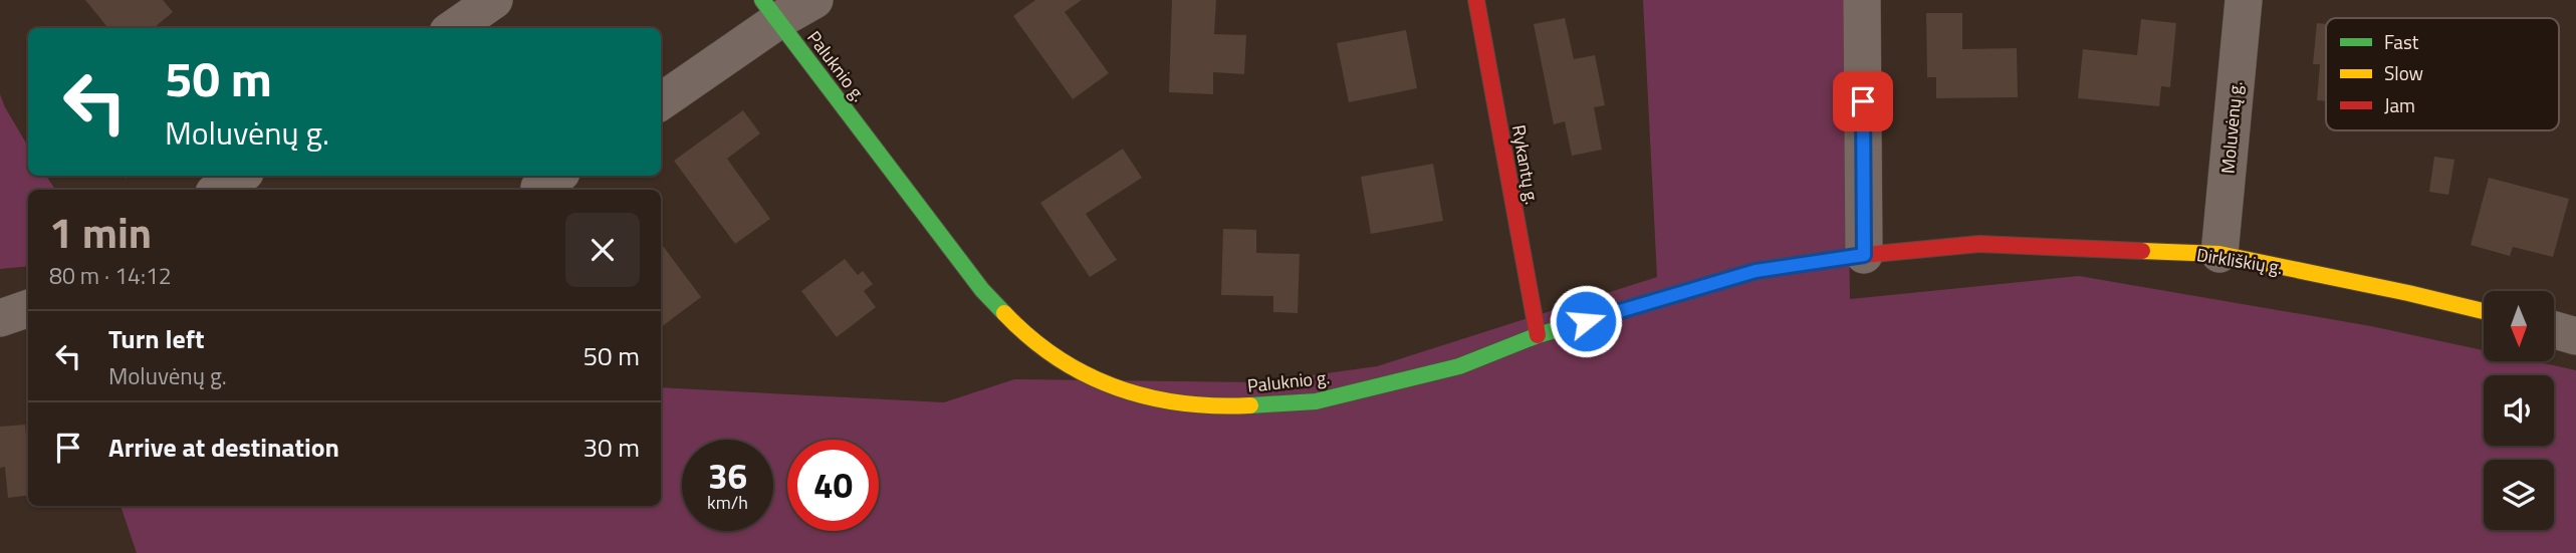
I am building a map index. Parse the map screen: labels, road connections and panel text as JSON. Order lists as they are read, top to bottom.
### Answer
{
  "streets": {
    "street": [
      "Paluknio g.",
      "Moluvėnų g.",
      "Rykantų g.",
      "Dirkliškių g."
    ]
  },
  "crossings": [
    ["Paluknio g.", "Rykantų g."],
    ["Paluknio g.", "Dirkliškių g."],
    ["Moluvėnų g.", "Dirkliškių g."]
  ],
  "legend": ["Fast", "Slow", "Jam"],
  "north": "bottom",
  "page": {
    "turn": ["50 m", "Moluvėnų g."],
    "heading": ["1 min", "80 m · 14:12"],
    "list": [
      {
        "name": "Turn left",
        "note": "Moluvėnų g.",
        "value": "50 m"
      },
      {
        "name": "Arrive at destination",
        "value": "30 m"
      }
    ],
    "speed": "36 km/h",
    "limit": "40"
  }
}
